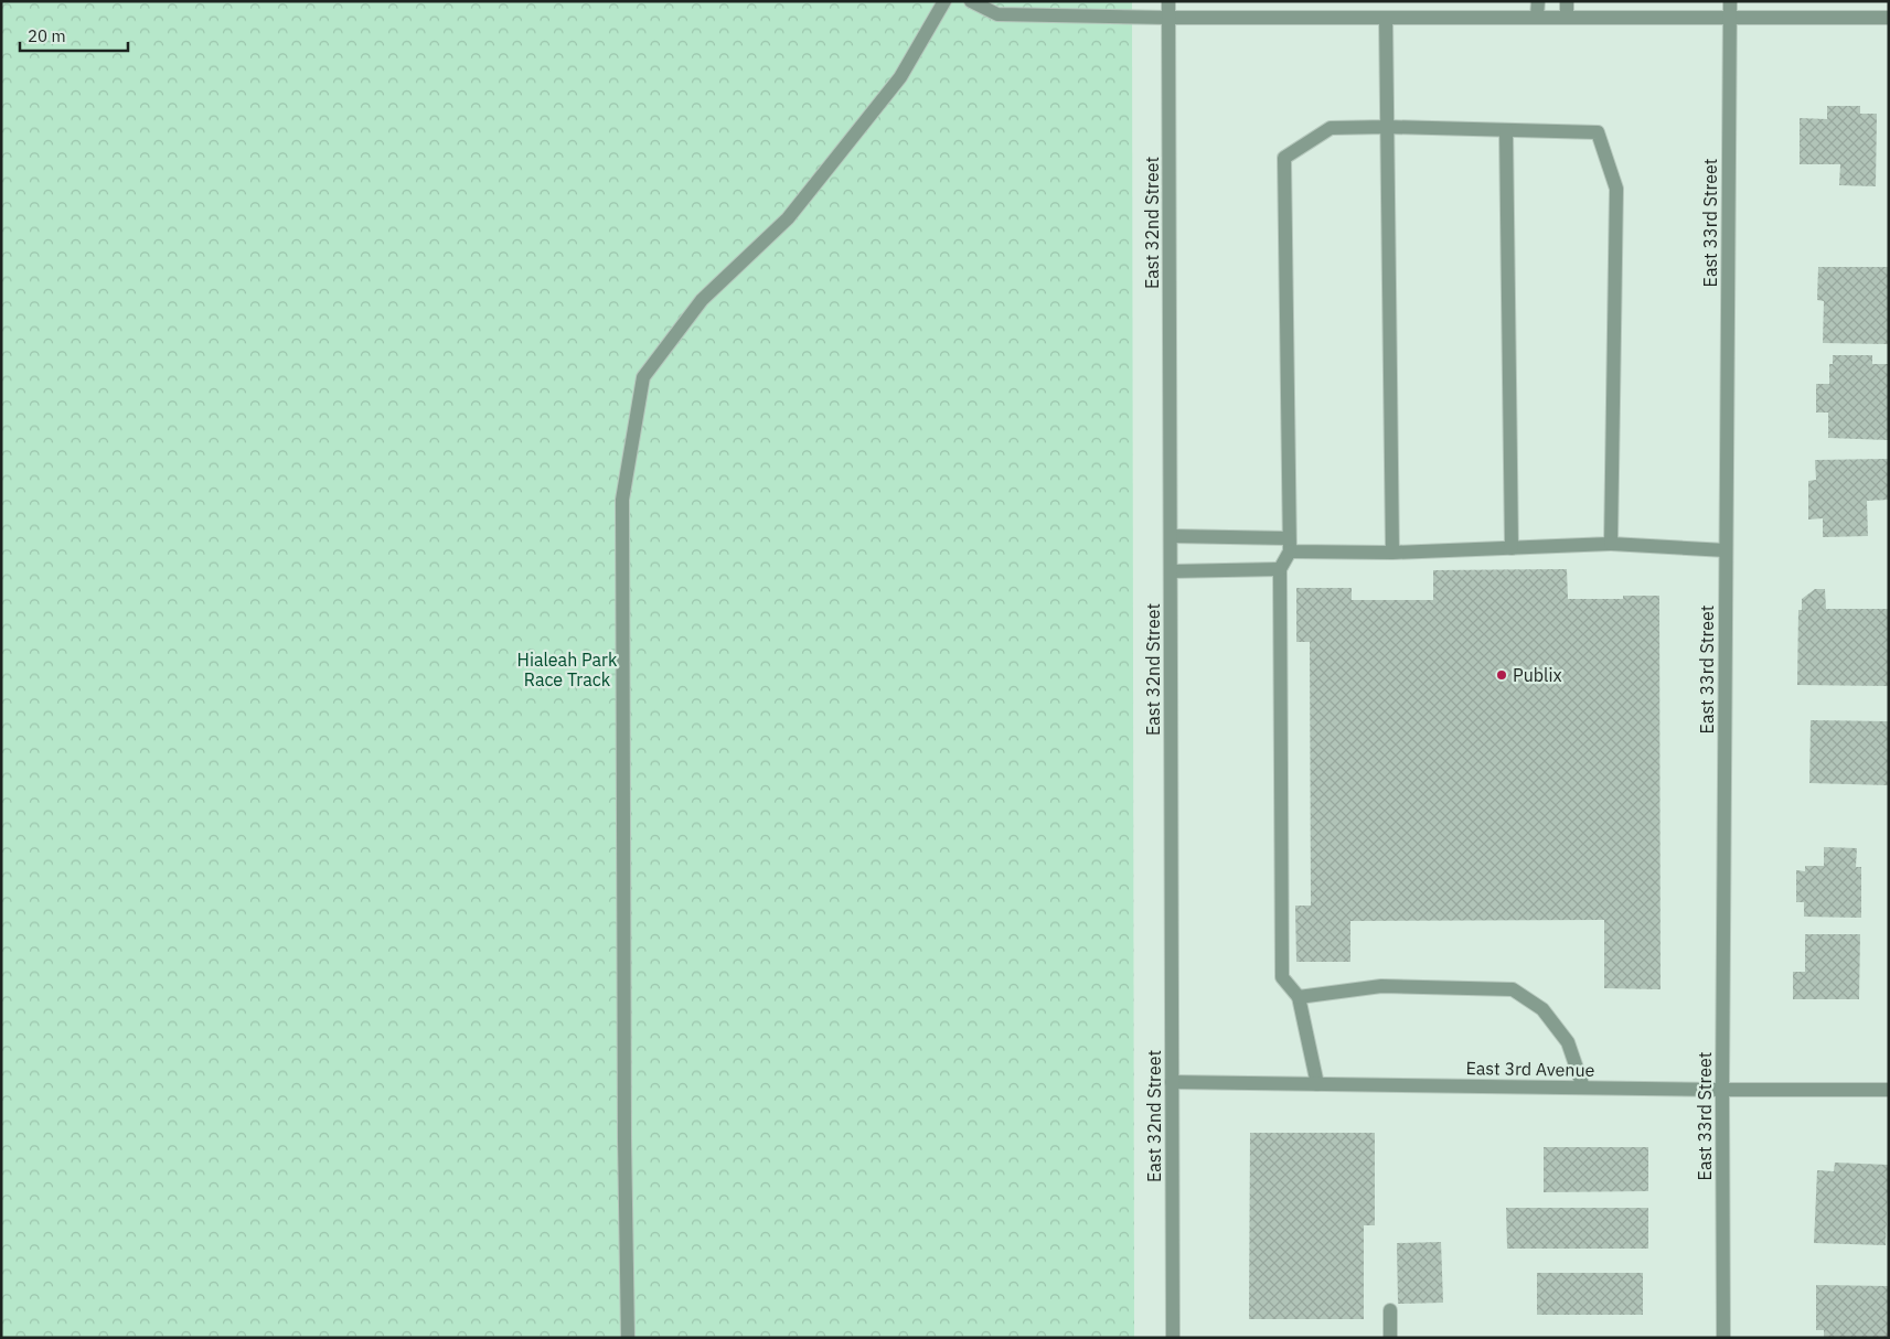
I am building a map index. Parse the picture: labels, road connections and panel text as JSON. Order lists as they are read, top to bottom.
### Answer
{
  "streets": {
    "street": ["East 32nd Street", "East 33rd Street", "East 3rd Avenue"]
  },
  "crossings": [
    ["East 32nd Street", "East 3rd Avenue"],
    ["East 33rd Street", "East 3rd Avenue"]
  ],
  "parks": ["Hialeah Park Race Track"],
  "places": ["Publix"],
  "scale_bar": "20 m"
}
